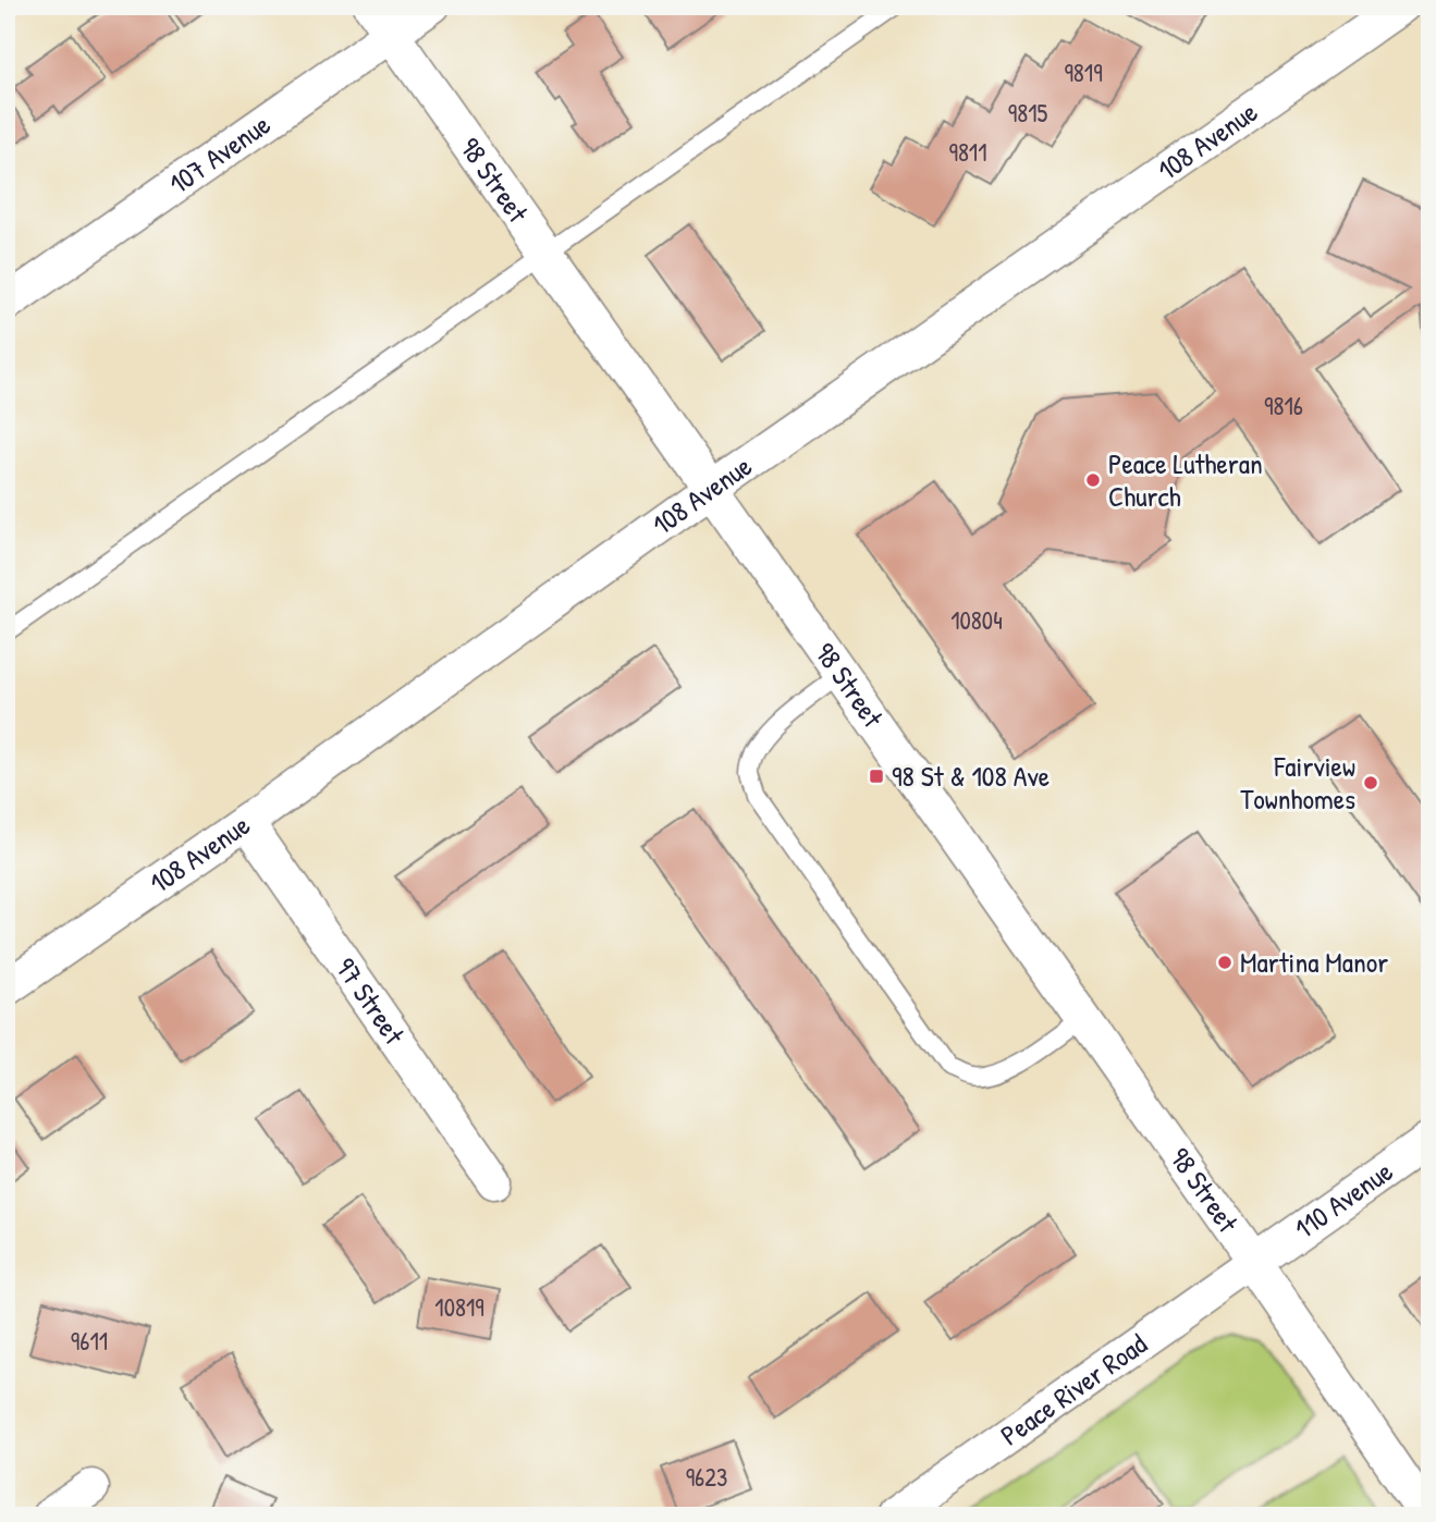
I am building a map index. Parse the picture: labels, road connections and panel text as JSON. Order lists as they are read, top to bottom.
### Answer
{
  "streets": {
    "street": [
      "108 Avenue",
      "107 Avenue",
      "98 Street",
      "97 Street",
      "110 Avenue",
      "Peace River Road"
    ]
  },
  "crossings": [
    ["108 Avenue", "98 Street"],
    ["108 Avenue", "97 Street"],
    ["107 Avenue", "98 Street"],
    ["98 Street", "110 Avenue"],
    ["98 Street", "Peace River Road"],
    ["110 Avenue", "Peace River Road"]
  ],
  "places": {
    "other": ["Peace Lutheran Church", "Fairview Townhomes", "Martina Manor"],
    "transit": ["98 St & 108 Ave"]
  },
  "house_numbers": [
    "9819",
    "9815",
    "9811",
    "9816",
    "10804",
    "10819",
    "9611",
    "9623"
  ]
}
